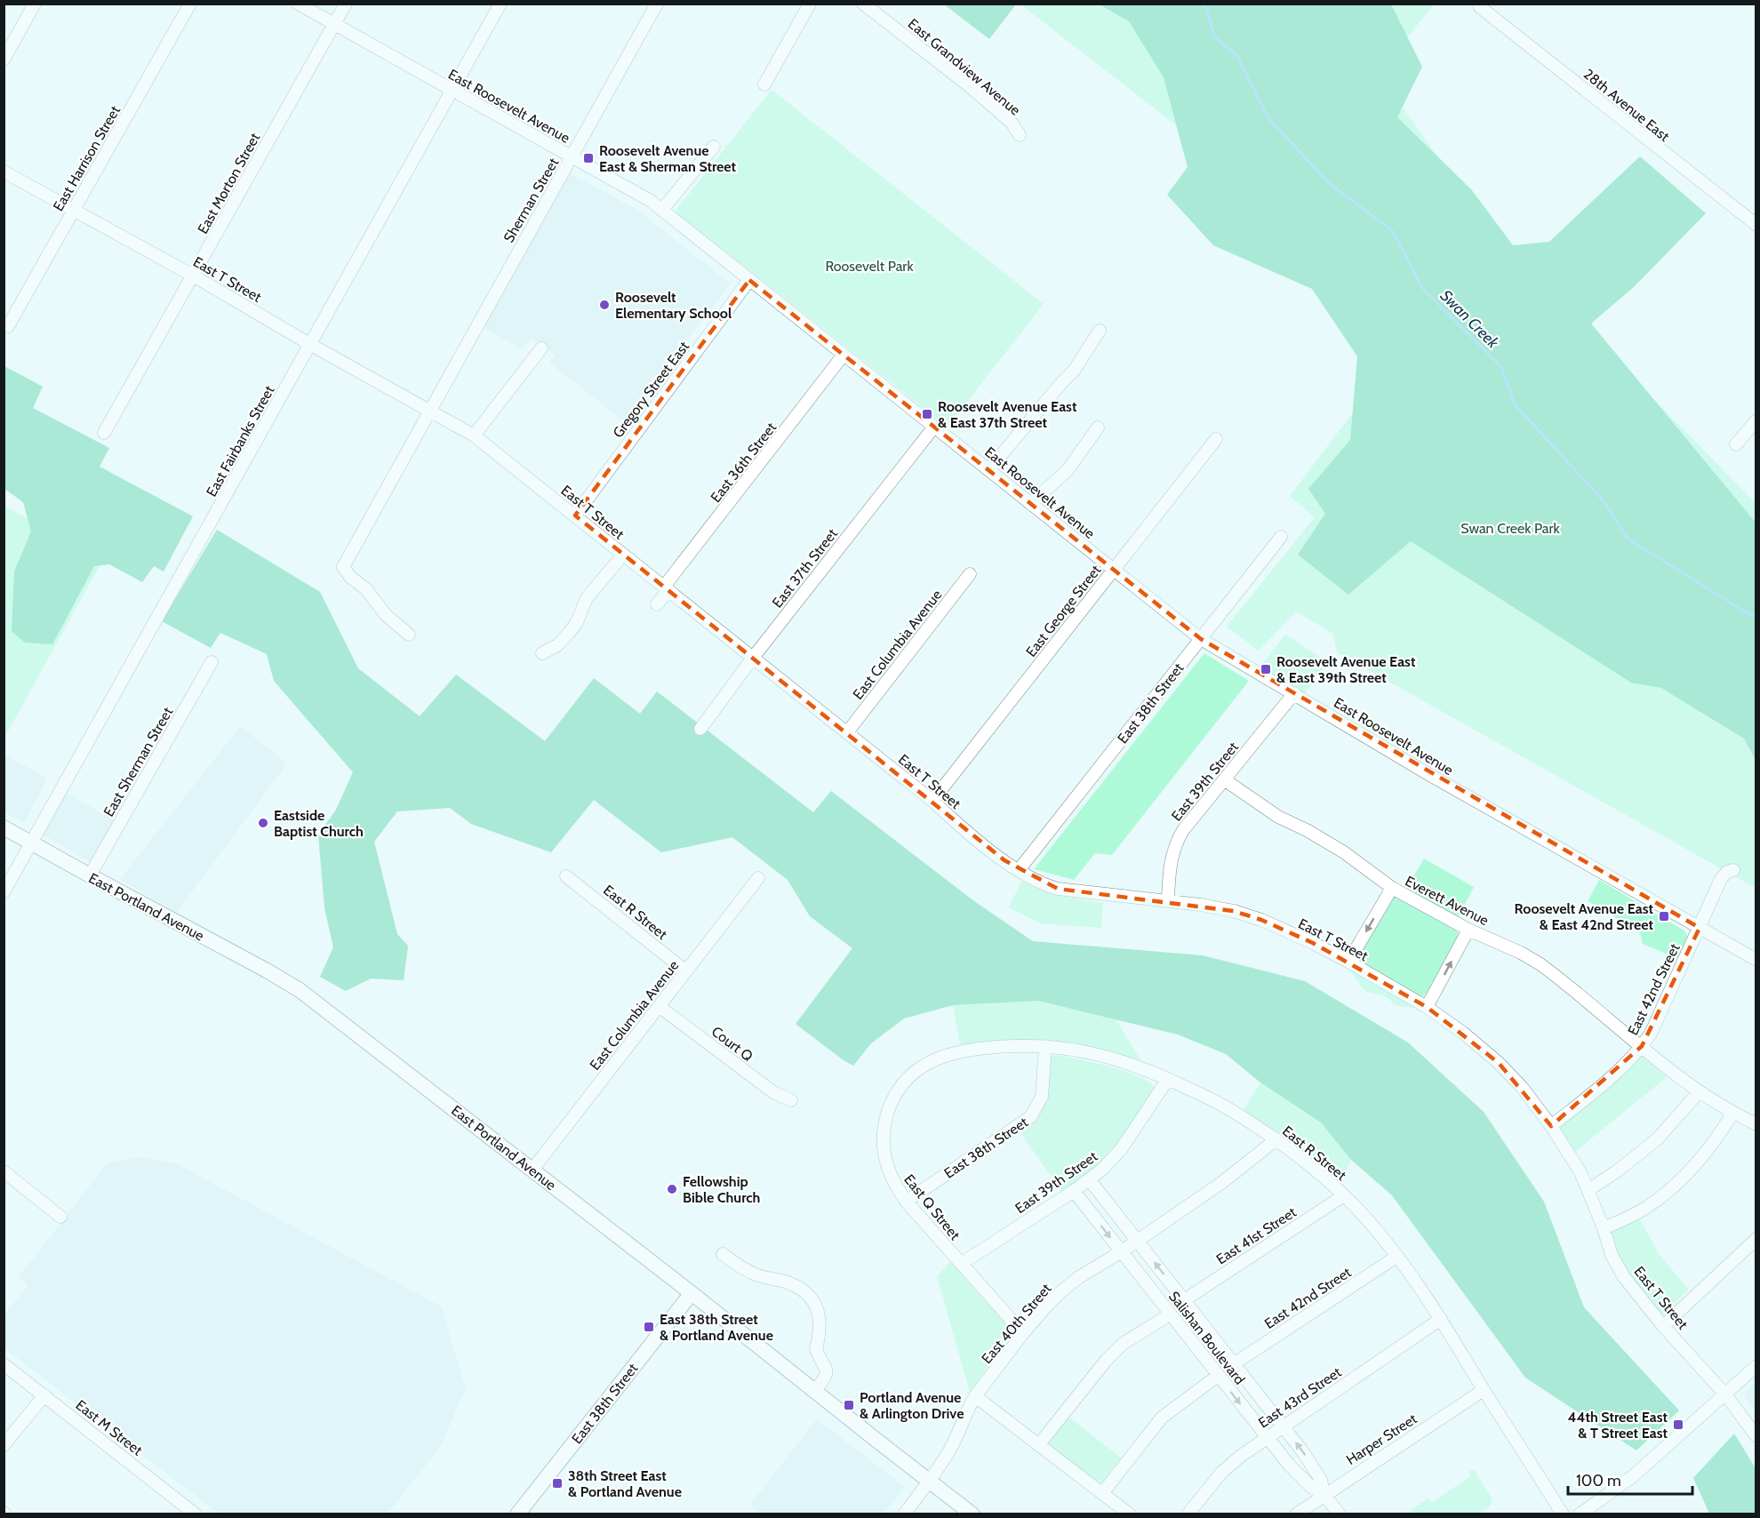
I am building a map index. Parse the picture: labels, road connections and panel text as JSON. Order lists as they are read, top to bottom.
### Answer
{
  "streets": {
    "main road": ["East 38th Street", "East Portland Avenue"],
    "street": [
      "East Grandview Avenue",
      "28th Avenue East",
      "East Roosevelt Avenue",
      "East Harrison Street",
      "East Morton Street",
      "Sherman Street",
      "East T Street",
      "Gregory Street East",
      "East Fairbanks Street",
      "East 36th Street",
      "East 37th Street",
      "East George Street",
      "East Columbia Avenue",
      "East Sherman Street",
      "East 39th Street",
      "Everett Avenue",
      "East R Street",
      "East 42nd Street",
      "Court Q",
      "East Q Street",
      "East 41st Street",
      "East 40th Street",
      "Salishan Boulevard",
      "East 43rd Street",
      "East M Street",
      "Harper Street"
    ]
  },
  "crossings": [
    ["East Roosevelt Avenue", "East Morton Street"],
    ["East Roosevelt Avenue", "Sherman Street"],
    ["East Roosevelt Avenue", "Gregory Street East"],
    ["East Roosevelt Avenue", "East Fairbanks Street"],
    ["East Roosevelt Avenue", "East 36th Street"],
    ["East Roosevelt Avenue", "East 37th Street"],
    ["East Roosevelt Avenue", "East George Street"],
    ["East Roosevelt Avenue", "East 38th Street"],
    ["East Roosevelt Avenue", "East 39th Street"],
    ["East Roosevelt Avenue", "East 42nd Street"],
    ["East Harrison Street", "East T Street"],
    ["East Morton Street", "East T Street"],
    ["Sherman Street", "East T Street"],
    ["East T Street", "Gregory Street East"],
    ["East T Street", "East Fairbanks Street"],
    ["East T Street", "East 36th Street"],
    ["East T Street", "East 37th Street"],
    ["East T Street", "East George Street"],
    ["East T Street", "East Columbia Avenue"],
    ["East T Street", "East 38th Street"],
    ["East T Street", "East 39th Street"],
    ["East T Street", "East 42nd Street"],
    ["East Fairbanks Street", "East Portland Avenue"],
    ["East Columbia Avenue", "East Portland Avenue"],
    ["East Columbia Avenue", "East R Street"],
    ["East Columbia Avenue", "Court Q"],
    ["East 38th Street", "East Portland Avenue"],
    ["East 38th Street", "East R Street"],
    ["East 38th Street", "East Q Street"],
    ["East Sherman Street", "East Portland Avenue"],
    ["East 39th Street", "Everett Avenue"],
    ["East 39th Street", "East R Street"],
    ["East 39th Street", "East Q Street"],
    ["East 39th Street", "Salishan Boulevard"],
    ["Everett Avenue", "East 42nd Street"],
    ["East Portland Avenue", "East 40th Street"],
    ["East R Street", "East 42nd Street"],
    ["East R Street", "East Q Street"],
    ["East R Street", "East 41st Street"],
    ["East R Street", "East 40th Street"],
    ["East R Street", "East 43rd Street"],
    ["East R Street", "Harper Street"],
    ["East 42nd Street", "Salishan Boulevard"],
    ["East Q Street", "East 40th Street"],
    ["East 41st Street", "Salishan Boulevard"],
    ["East 40th Street", "Salishan Boulevard"],
    ["Salishan Boulevard", "East 43rd Street"],
    ["Salishan Boulevard", "Harper Street"]
  ],
  "water": ["Swan Creek"],
  "parks": ["Roosevelt Park", "Swan Creek Park"],
  "places": {
    "transit": [
      "Roosevelt Avenue East & Sherman Street",
      "Roosevelt Avenue East & East 37th Street",
      "Roosevelt Avenue East & East 39th Street",
      "Roosevelt Avenue East & East 42nd Street",
      "East 38th Street & Portland Avenue",
      "Portland Avenue & Arlington Drive",
      "44th Street East & T Street East",
      "38th Street East & Portland Avenue"
    ],
    "other": ["Roosevelt Elementary School", "Eastside Baptist Church", "Fellowship Bible Church"]
  },
  "scale_bar": "100 m"
}
